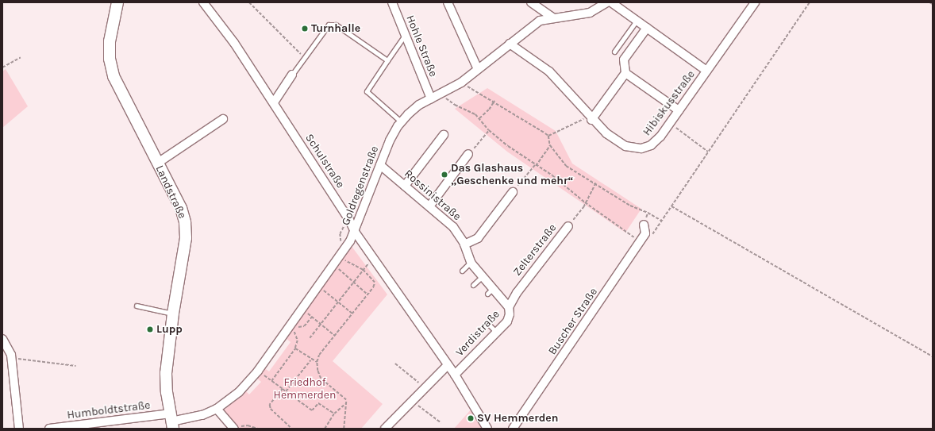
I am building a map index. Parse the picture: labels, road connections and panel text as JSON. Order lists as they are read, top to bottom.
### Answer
{
  "streets": {
    "street": [
      "Hohle Straße",
      "Hibiskusstraße",
      "Schulstraße",
      "Goldregenstraße",
      "Landstraße",
      "Rossinistraße",
      "Zelterstraße",
      "Buscher Straße",
      "Verdistraße",
      "Humboldtstraße"
    ]
  },
  "crossings": [
    ["Hohle Straße", "Goldregenstraße"],
    ["Hibiskusstraße", "Goldregenstraße"],
    ["Schulstraße", "Goldregenstraße"],
    ["Goldregenstraße", "Landstraße"],
    ["Goldregenstraße", "Rossinistraße"],
    ["Goldregenstraße", "Humboldtstraße"],
    ["Landstraße", "Humboldtstraße"],
    ["Rossinistraße", "Verdistraße"],
    ["Zelterstraße", "Verdistraße"]
  ],
  "parks": ["Friedhof Hemmerden"],
  "places": [
    "Turnhalle",
    "Das Glashaus „Geschenke und mehr“",
    "Lupp",
    "SV Hemmerden"
  ]
}
